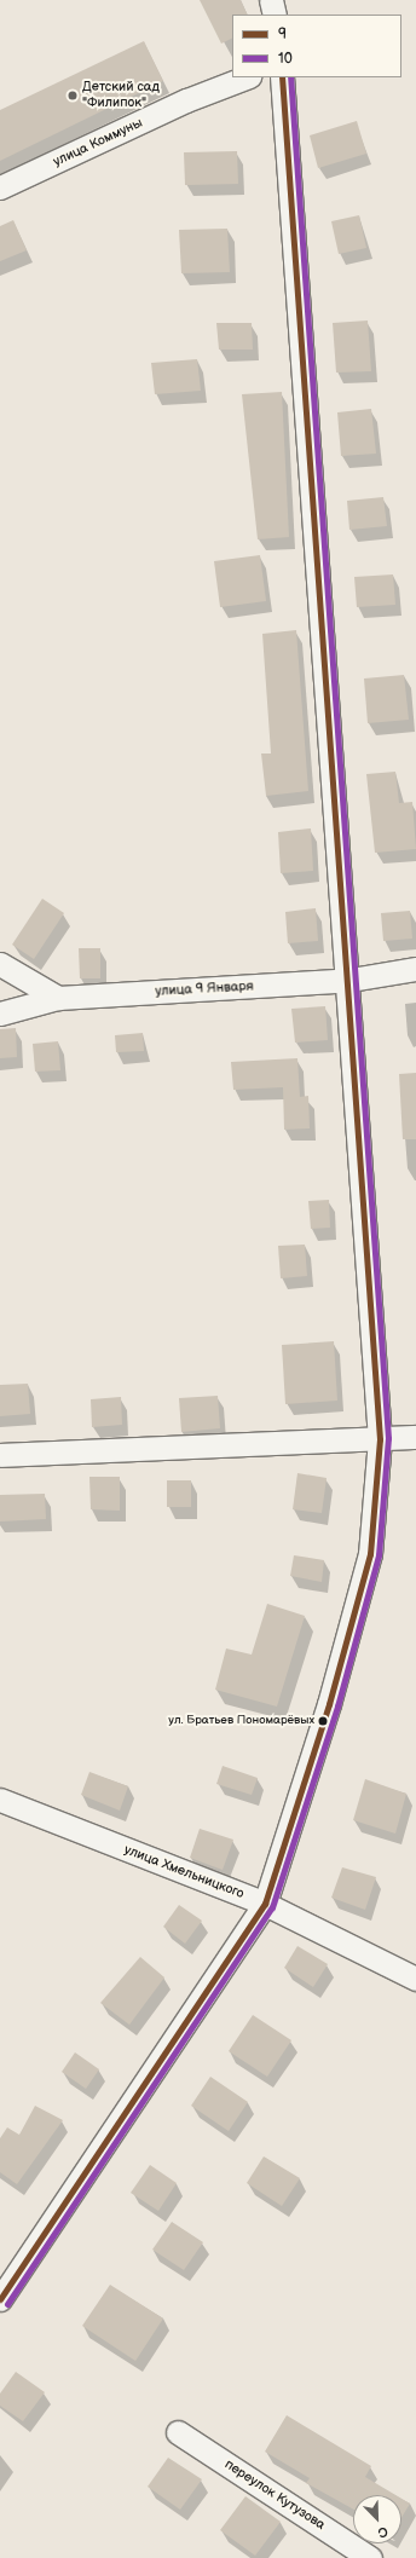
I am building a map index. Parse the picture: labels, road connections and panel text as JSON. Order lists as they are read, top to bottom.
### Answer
{
  "streets": {
    "street": [
      "улица Коммуны",
      "улица 9 Января",
      "улица Хмельницкого",
      "переулок Кутузова"
    ]
  },
  "places": ["Детский сад \"Филипок\"", "ул. Братьев Пономарёвых"],
  "lines": ["transit line 9", "transit line 10"],
  "legend": ["9", "10"],
  "north": "bottom right"
}
